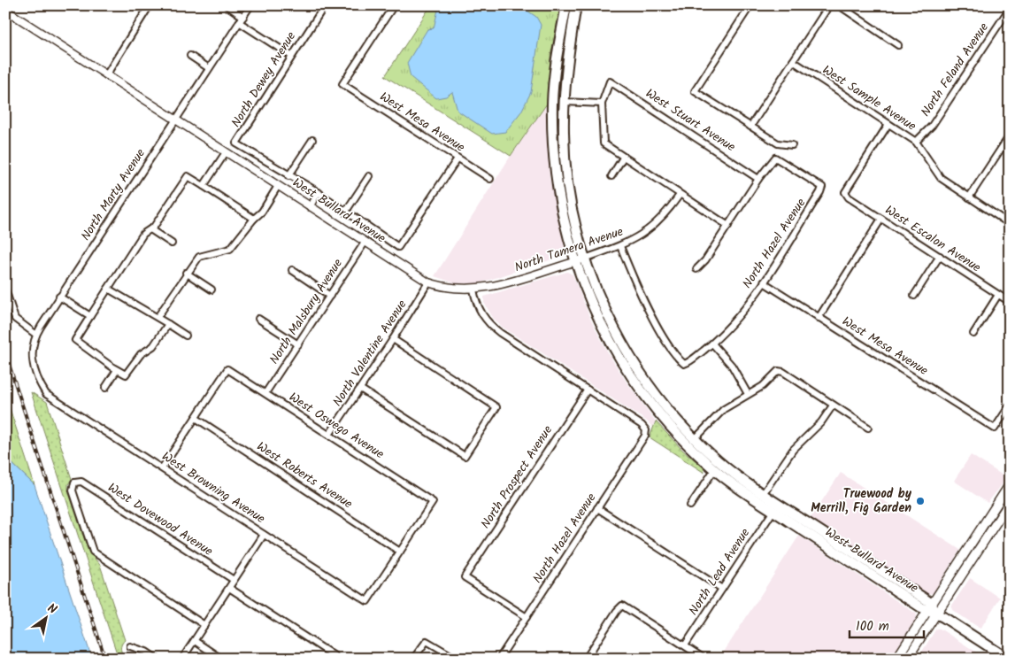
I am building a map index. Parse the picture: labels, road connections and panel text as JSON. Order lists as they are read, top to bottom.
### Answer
{
  "streets": {
    "main road": ["West Bullard Avenue"],
    "street": [
      "North Feland Avenue",
      "North Dewey Avenue",
      "West Sample Avenue",
      "West Stuart Avenue",
      "West Mesa Avenue",
      "North Marty Avenue",
      "West Escalon Avenue",
      "North Hazel Avenue",
      "North Tamera Avenue",
      "North Malsbury Avenue",
      "North Valentine Avenue",
      "West Oswego Avenue",
      "West Roberts Avenue",
      "North Prospect Avenue",
      "West Browning Avenue",
      "West Dovewood Avenue",
      "North Lead Avenue"
    ]
  },
  "crossings": [
    ["North Feland Avenue", "West Sample Avenue"],
    ["North Dewey Avenue", "West Bullard Avenue"],
    ["West Sample Avenue", "West Escalon Avenue"],
    ["West Stuart Avenue", "North Hazel Avenue"],
    ["West Mesa Avenue", "West Bullard Avenue"],
    ["West Mesa Avenue", "North Hazel Avenue"],
    ["North Marty Avenue", "West Bullard Avenue"],
    ["North Marty Avenue", "West Browning Avenue"],
    ["West Bullard Avenue", "North Tamera Avenue"],
    ["West Bullard Avenue", "North Malsbury Avenue"],
    ["West Bullard Avenue", "North Valentine Avenue"],
    ["West Bullard Avenue", "North Lead Avenue"],
    ["North Hazel Avenue", "North Tamera Avenue"],
    ["North Hazel Avenue", "North Prospect Avenue"],
    ["North Malsbury Avenue", "West Oswego Avenue"],
    ["North Valentine Avenue", "West Oswego Avenue"],
    ["West Oswego Avenue", "West Roberts Avenue"],
    ["West Oswego Avenue", "West Browning Avenue"],
    ["West Roberts Avenue", "West Browning Avenue"]
  ],
  "places": ["Truewood by Merrill, Fig Garden"],
  "scale_bar": "100 m",
  "north": "top right"
}
